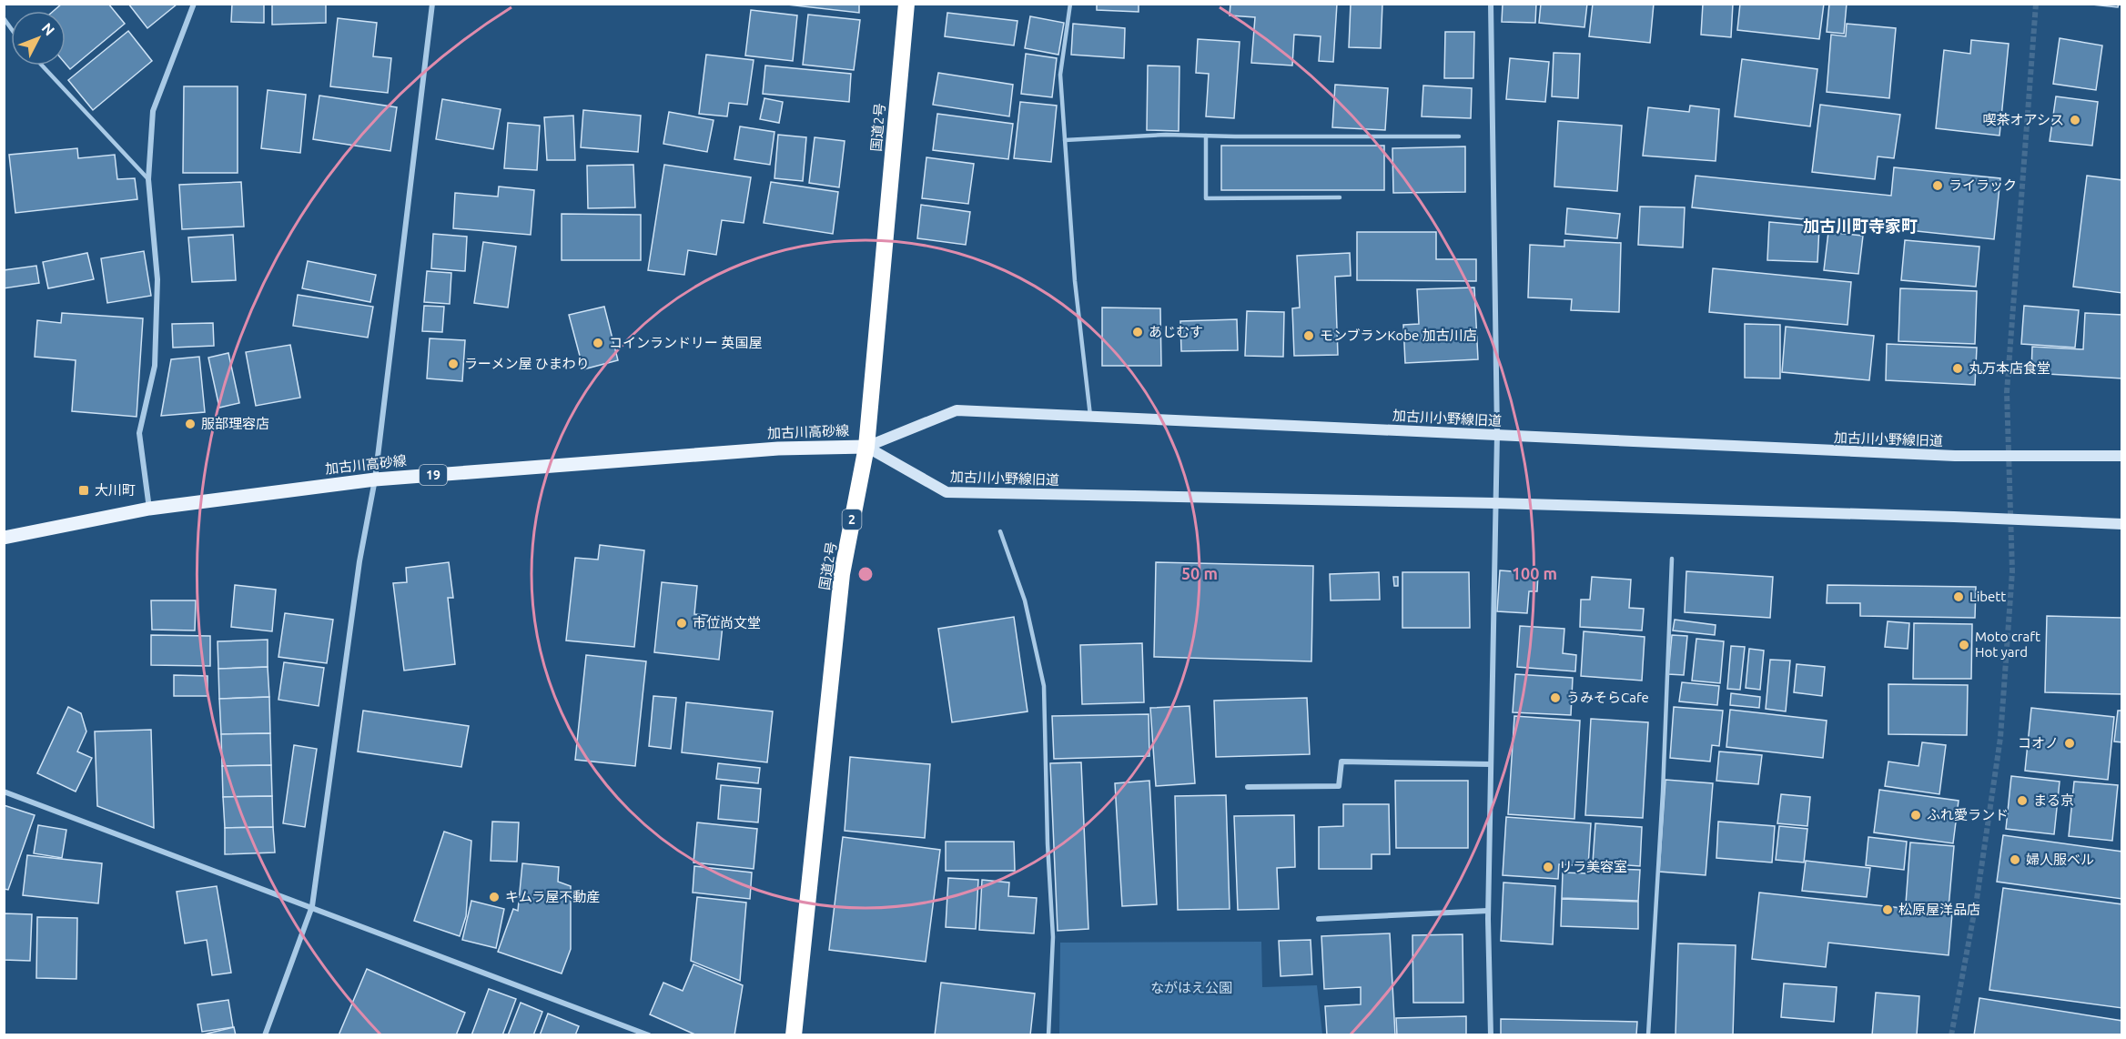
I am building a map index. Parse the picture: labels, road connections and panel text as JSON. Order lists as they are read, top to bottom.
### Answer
{
  "streets": {
    "highway": ["国道2号", "2"],
    "main road": ["加古川高砂線", "19"],
    "street": ["加古川小野線旧道"]
  },
  "crossings": [
    ["国道2号", "加古川小野線旧道"],
    ["国道2号", "加古川高砂線"],
    ["加古川小野線旧道", "加古川高砂線"]
  ],
  "districts": ["加古川町寺家町"],
  "parks": ["ながはえ公園"],
  "places": {
    "other": [
      "喫茶オアシス",
      "ライラック",
      "あじむす",
      "モンブランKobe 加古川店",
      "コインランドリー 英国屋",
      "ラーメン屋 ひまわり",
      "丸万本店食堂",
      "服部理容店",
      "Libett",
      "市位尚文堂",
      "Moto craft Hot yard",
      "うみそらCafe",
      "コオノ",
      "まる京",
      "ふれ愛ランド",
      "婦人服ベル",
      "リラ美容室",
      "キムラ屋不動産",
      "松原屋洋品店"
    ],
    "transit": ["大川町"]
  },
  "north": "top right",
  "rings": ["50 m", "100 m"]
}
